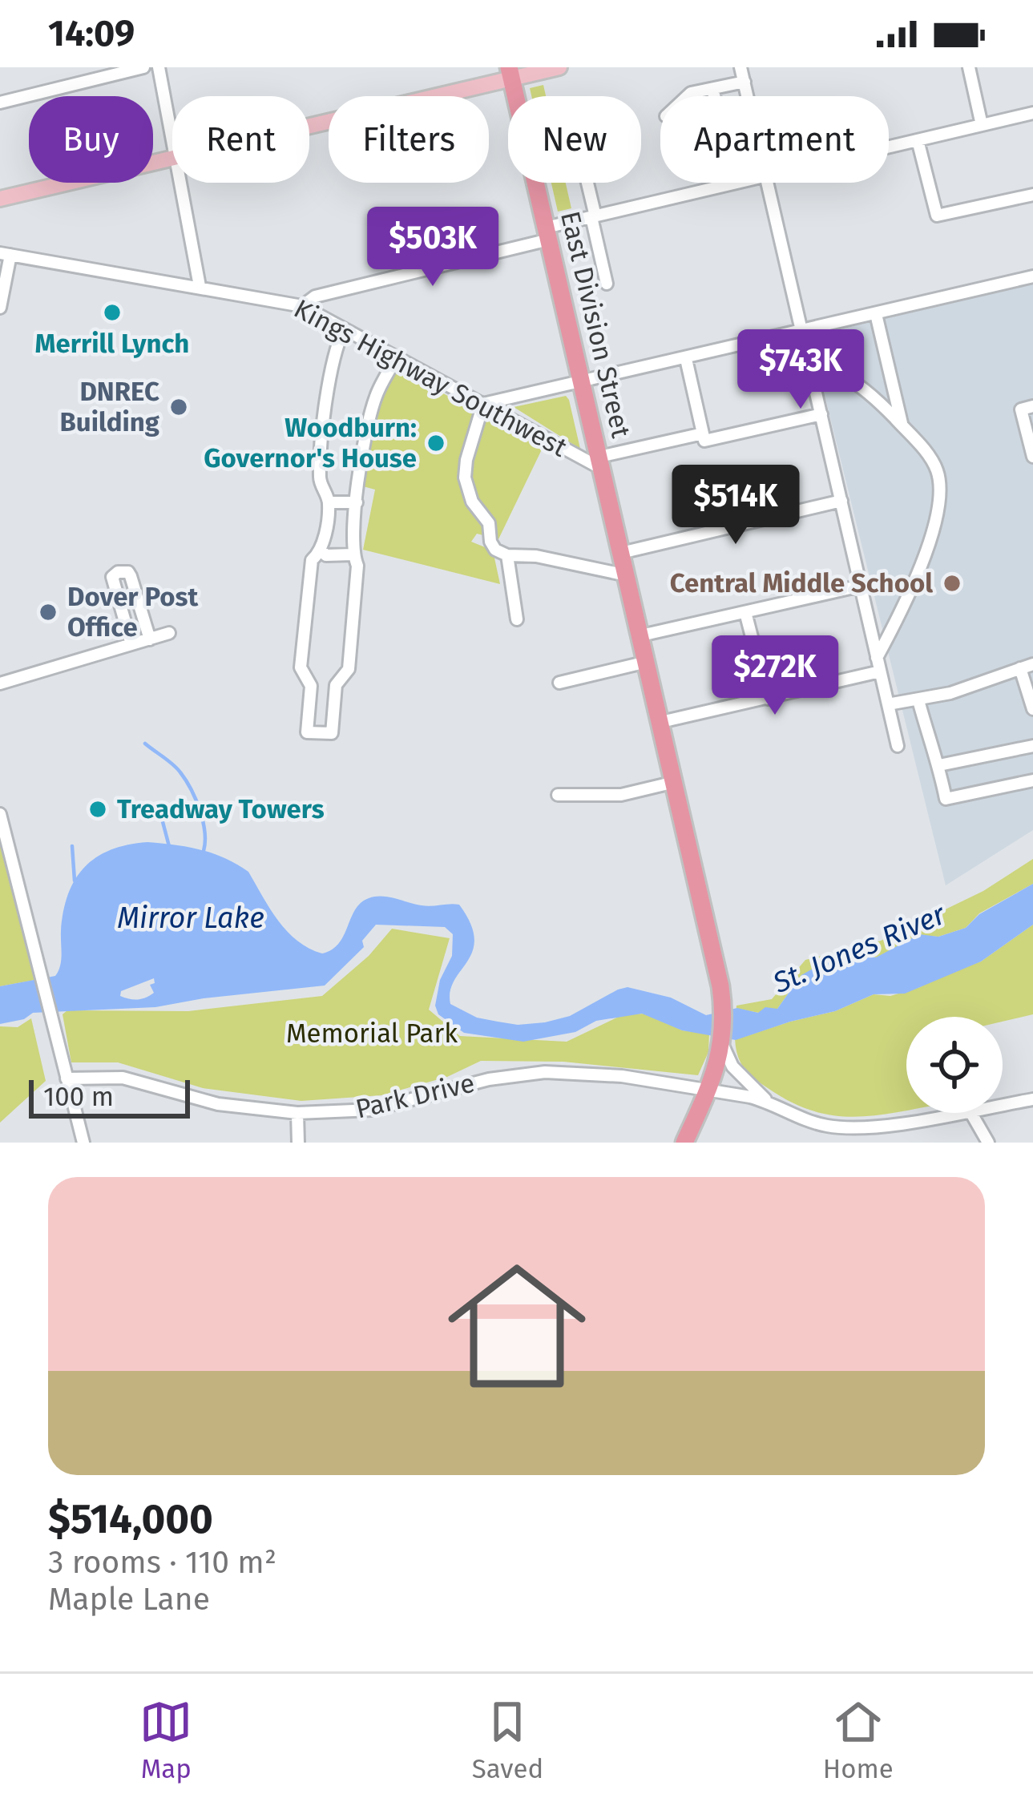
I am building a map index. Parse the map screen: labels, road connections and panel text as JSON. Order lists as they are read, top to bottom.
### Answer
{
  "streets": {
    "highway": ["East Division Street"],
    "street": ["Kings Highway Southwest", "Park Drive"]
  },
  "crossings": [
    ["East Division Street", "Kings Highway Southwest"],
    ["East Division Street", "Park Drive"]
  ],
  "water": ["Mirror Lake", "St. Jones River"],
  "parks": ["Memorial Park"],
  "places": [
    "Merrill Lynch",
    "DNREC Building",
    "Woodburn: Governor's House",
    "Central Middle School",
    "Dover Post Office",
    "Treadway Towers"
  ],
  "scale_bar": "100 m",
  "page": {
    "status": "14:09",
    "chip": [
      "Buy",
      "Rent",
      "Filters",
      "New",
      "Apartment"
    ],
    "price": [
      "$503K",
      "$743K",
      "$514K",
      "$272K"
    ],
    "scale": "100 m",
    "list": [
      {
        "name": "$514,000",
        "note": "3 rooms · 110 m² · Maple Lane"
      }
    ],
    "tabs": ["Map", "Saved", "Home"]
  }
}
